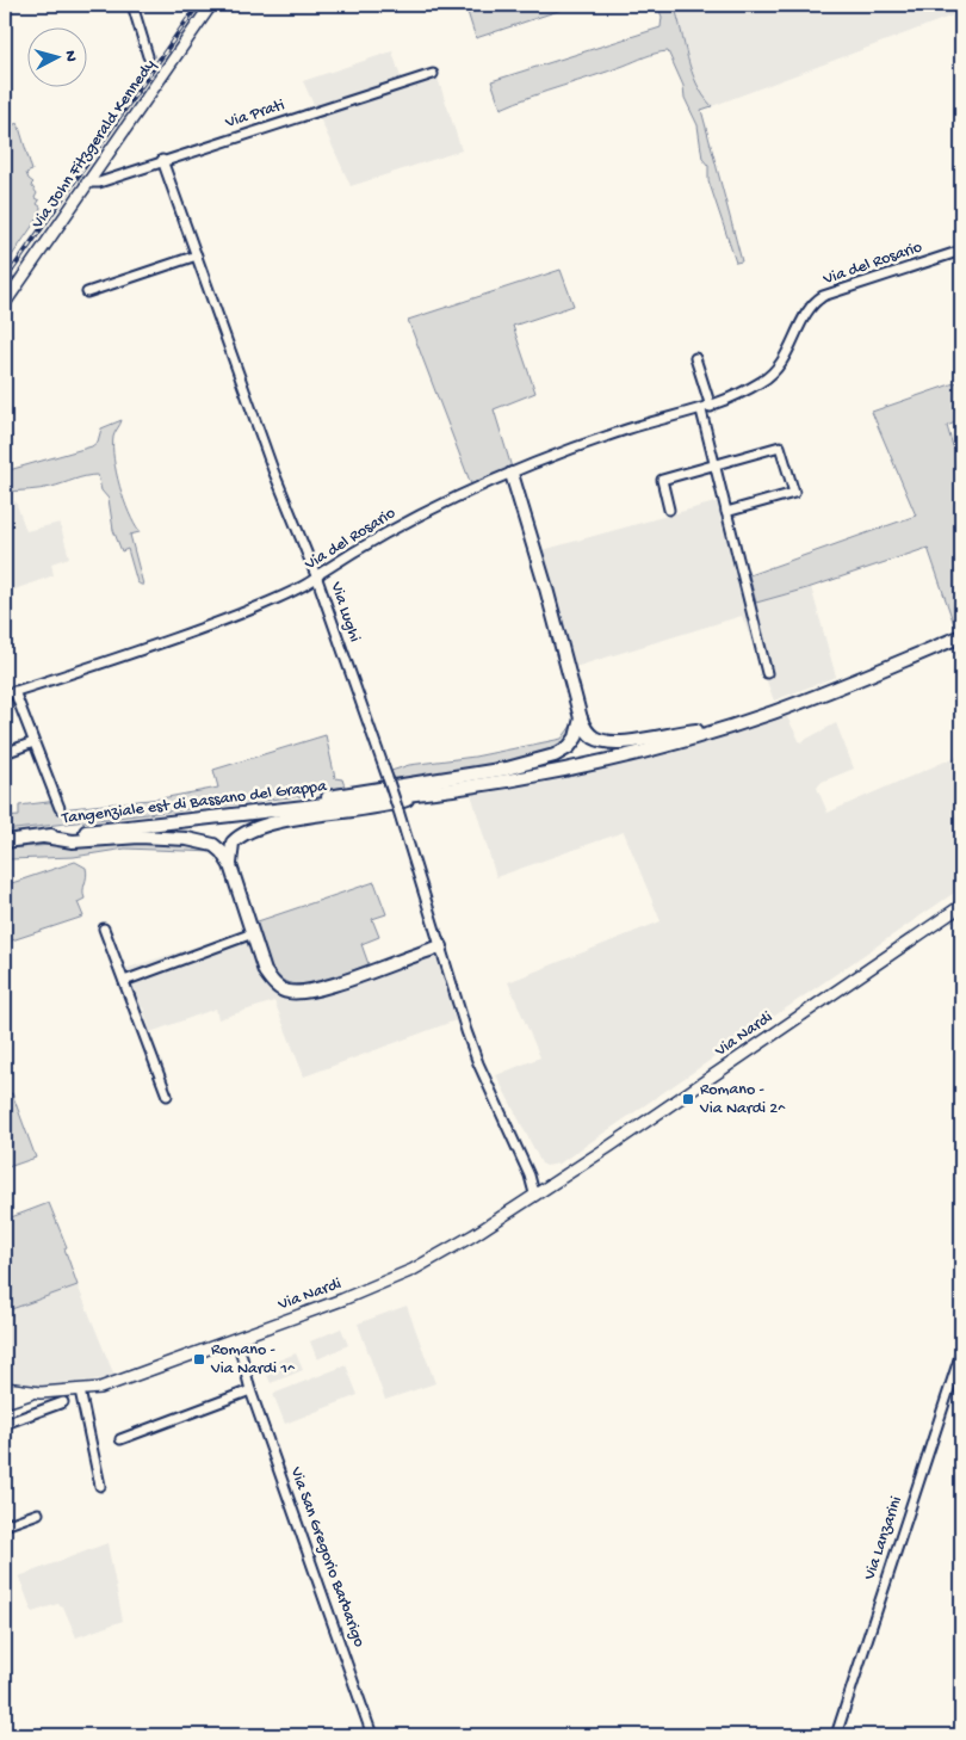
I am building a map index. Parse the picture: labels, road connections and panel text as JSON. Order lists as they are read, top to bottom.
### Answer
{
  "streets": {
    "highway": ["Tangenziale est di Bassano del Grappa"],
    "main road": ["Via John Fitzgerald Kennedy", "Via Nardi"],
    "street": [
      "Via Prati",
      "Via del Rosario",
      "Via Lughi",
      "Via Lanzarini",
      "Via San Gregorio Barbarigo"
    ]
  },
  "crossings": [
    ["Via Prati", "Via John Fitzgerald Kennedy"],
    ["Via Prati", "Via Lughi"],
    ["Via del Rosario", "Via Lughi"],
    ["Via Lughi", "Via Nardi"],
    ["Via Nardi", "Via San Gregorio Barbarigo"]
  ],
  "places": {
    "transit": ["Romano - Via Nardi 2^", "Romano - Via Nardi 1^"]
  },
  "north": "right"
}
